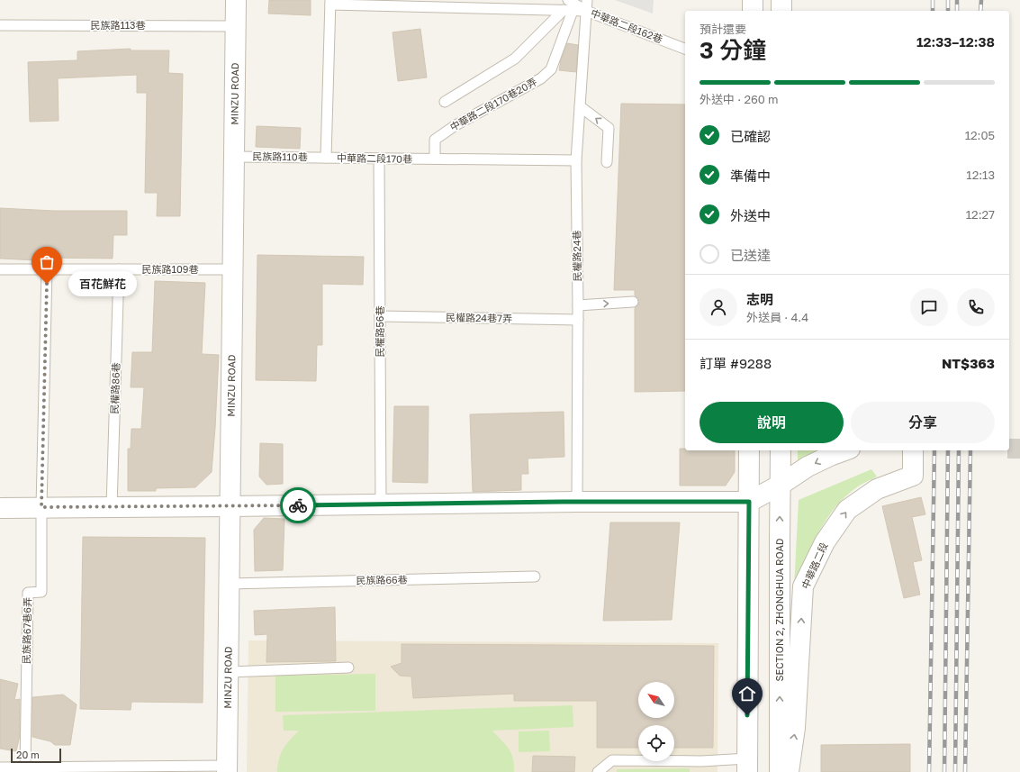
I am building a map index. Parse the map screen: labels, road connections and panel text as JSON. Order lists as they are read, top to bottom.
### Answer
{
  "streets": {
    "street": ["MINZU ROAD", "中華路二段", "SECTION 2, ZHONGHUA ROAD"],
    "lane": [
      "民族路113巷",
      "中華路二段162巷",
      "中華路二段170巷20弄",
      "民族路110巷",
      "中華路二段170巷",
      "民權路24巷",
      "民族路109巷",
      "民權路24巷7弄",
      "民權路56巷",
      "民權路86巷",
      "民族路66巷",
      "民族路67巷6弄"
    ]
  },
  "crossings": [
    ["民族路113巷", "MINZU ROAD"],
    ["中華路二段162巷", "中華路二段170巷"],
    ["中華路二段162巷", "民權路24巷"],
    ["MINZU ROAD", "民族路110巷"],
    ["MINZU ROAD", "民族路109巷"],
    ["MINZU ROAD", "民族路66巷"],
    ["中華路二段170巷20弄", "中華路二段170巷"],
    ["民族路110巷", "中華路二段170巷"],
    ["中華路二段170巷", "民權路24巷"],
    ["中華路二段170巷", "民權路56巷"],
    ["民權路24巷", "民權路24巷7弄"],
    ["民族路109巷", "民權路86巷"],
    ["民權路24巷7弄", "民權路56巷"]
  ],
  "places": ["百花鮮花"],
  "scale_bar": "20 m",
  "north": "top left",
  "page": {
    "heading": ["3 分鐘", "預計還要", "12:33–12:38"],
    "panel": [
      "志明",
      "外送員 · 4.4",
      "訂單 #9288",
      "NT$363"
    ],
    "bar": "外送中 · 260 m",
    "list": [
      ["已確認", "12:05"],
      ["準備中", "12:13"],
      ["外送中", "12:27"],
      "已送達"
    ],
    "bubble": "百花鮮花",
    "buttons": ["說明", "分享"],
    "scale": "20 m"
  }
}
